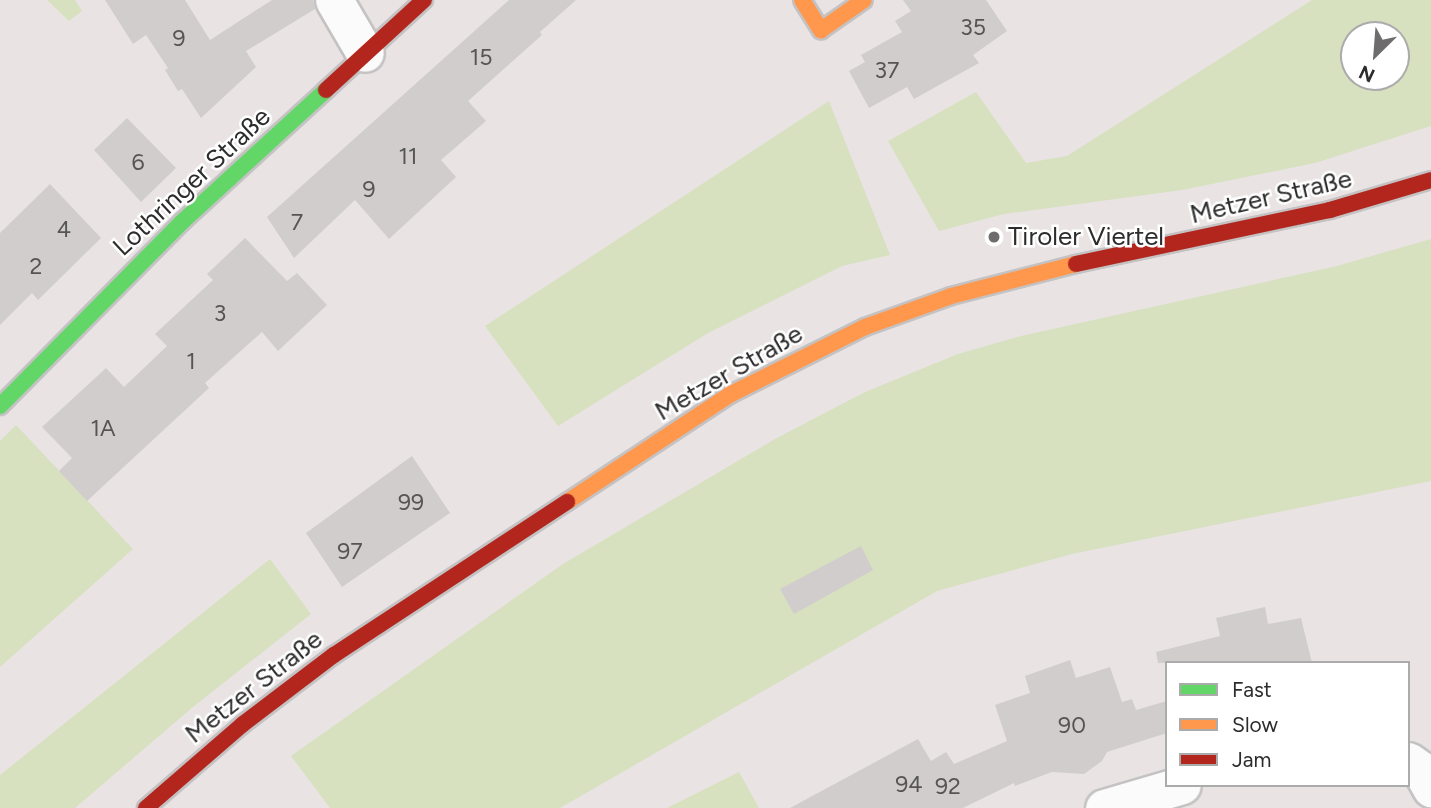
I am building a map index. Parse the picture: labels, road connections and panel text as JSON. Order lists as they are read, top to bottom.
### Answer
{
  "streets": {
    "main road": ["Lothringer Straße", "Metzer Straße"]
  },
  "places": ["Tiroler Viertel"],
  "house_numbers": [
    "35",
    "9",
    "15",
    "37",
    "11",
    "6",
    "9",
    "7",
    "4",
    "2",
    "3",
    "1",
    "1A",
    "99",
    "97",
    "90",
    "94",
    "92"
  ],
  "legend": ["Fast", "Slow", "Jam"],
  "north": "bottom left"
}
